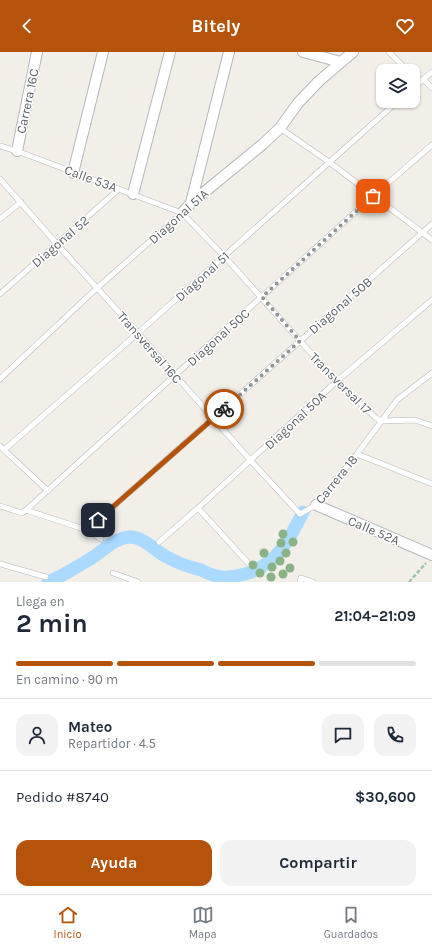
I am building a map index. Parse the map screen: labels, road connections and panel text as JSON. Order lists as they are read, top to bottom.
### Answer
{
  "streets": {
    "street": ["Carrera 16C", "Diagonal 51A", "Calle 52A"],
    "lane": [
      "Calle 53A",
      "Diagonal 52",
      "Diagonal 51",
      "Diagonal 50B",
      "Diagonal 50C",
      "Transversal 16C",
      "Transversal 17",
      "Diagonal 50A",
      "Carrera 18"
    ]
  },
  "crossings": [
    ["Carrera 16C", "Calle 53A"],
    ["Calle 53A", "Diagonal 51A"],
    ["Calle 53A", "Diagonal 52"],
    ["Calle 53A", "Transversal 17"],
    ["Diagonal 51A", "Transversal 16C"],
    ["Diagonal 51A", "Transversal 17"],
    ["Diagonal 52", "Transversal 16C"],
    ["Diagonal 51", "Transversal 16C"],
    ["Diagonal 51", "Transversal 17"],
    ["Diagonal 50B", "Transversal 16C"],
    ["Diagonal 50B", "Transversal 17"],
    ["Diagonal 50C", "Transversal 16C"],
    ["Diagonal 50C", "Transversal 17"],
    ["Transversal 16C", "Diagonal 50A"],
    ["Transversal 16C", "Carrera 18"],
    ["Transversal 17", "Diagonal 50A"],
    ["Transversal 17", "Carrera 18"],
    ["Carrera 18", "Calle 52A"]
  ],
  "page": {
    "header": "Bitely",
    "heading": ["2 min", "Llega en", "21:04–21:09"],
    "panel": [
      "Mateo",
      "Repartidor · 4.5",
      "Pedido #8740",
      "$30,600"
    ],
    "bar": "En camino · 90 m",
    "buttons": ["Ayuda", "Compartir"],
    "tabs": ["Inicio", "Mapa", "Guardados"]
  }
}
